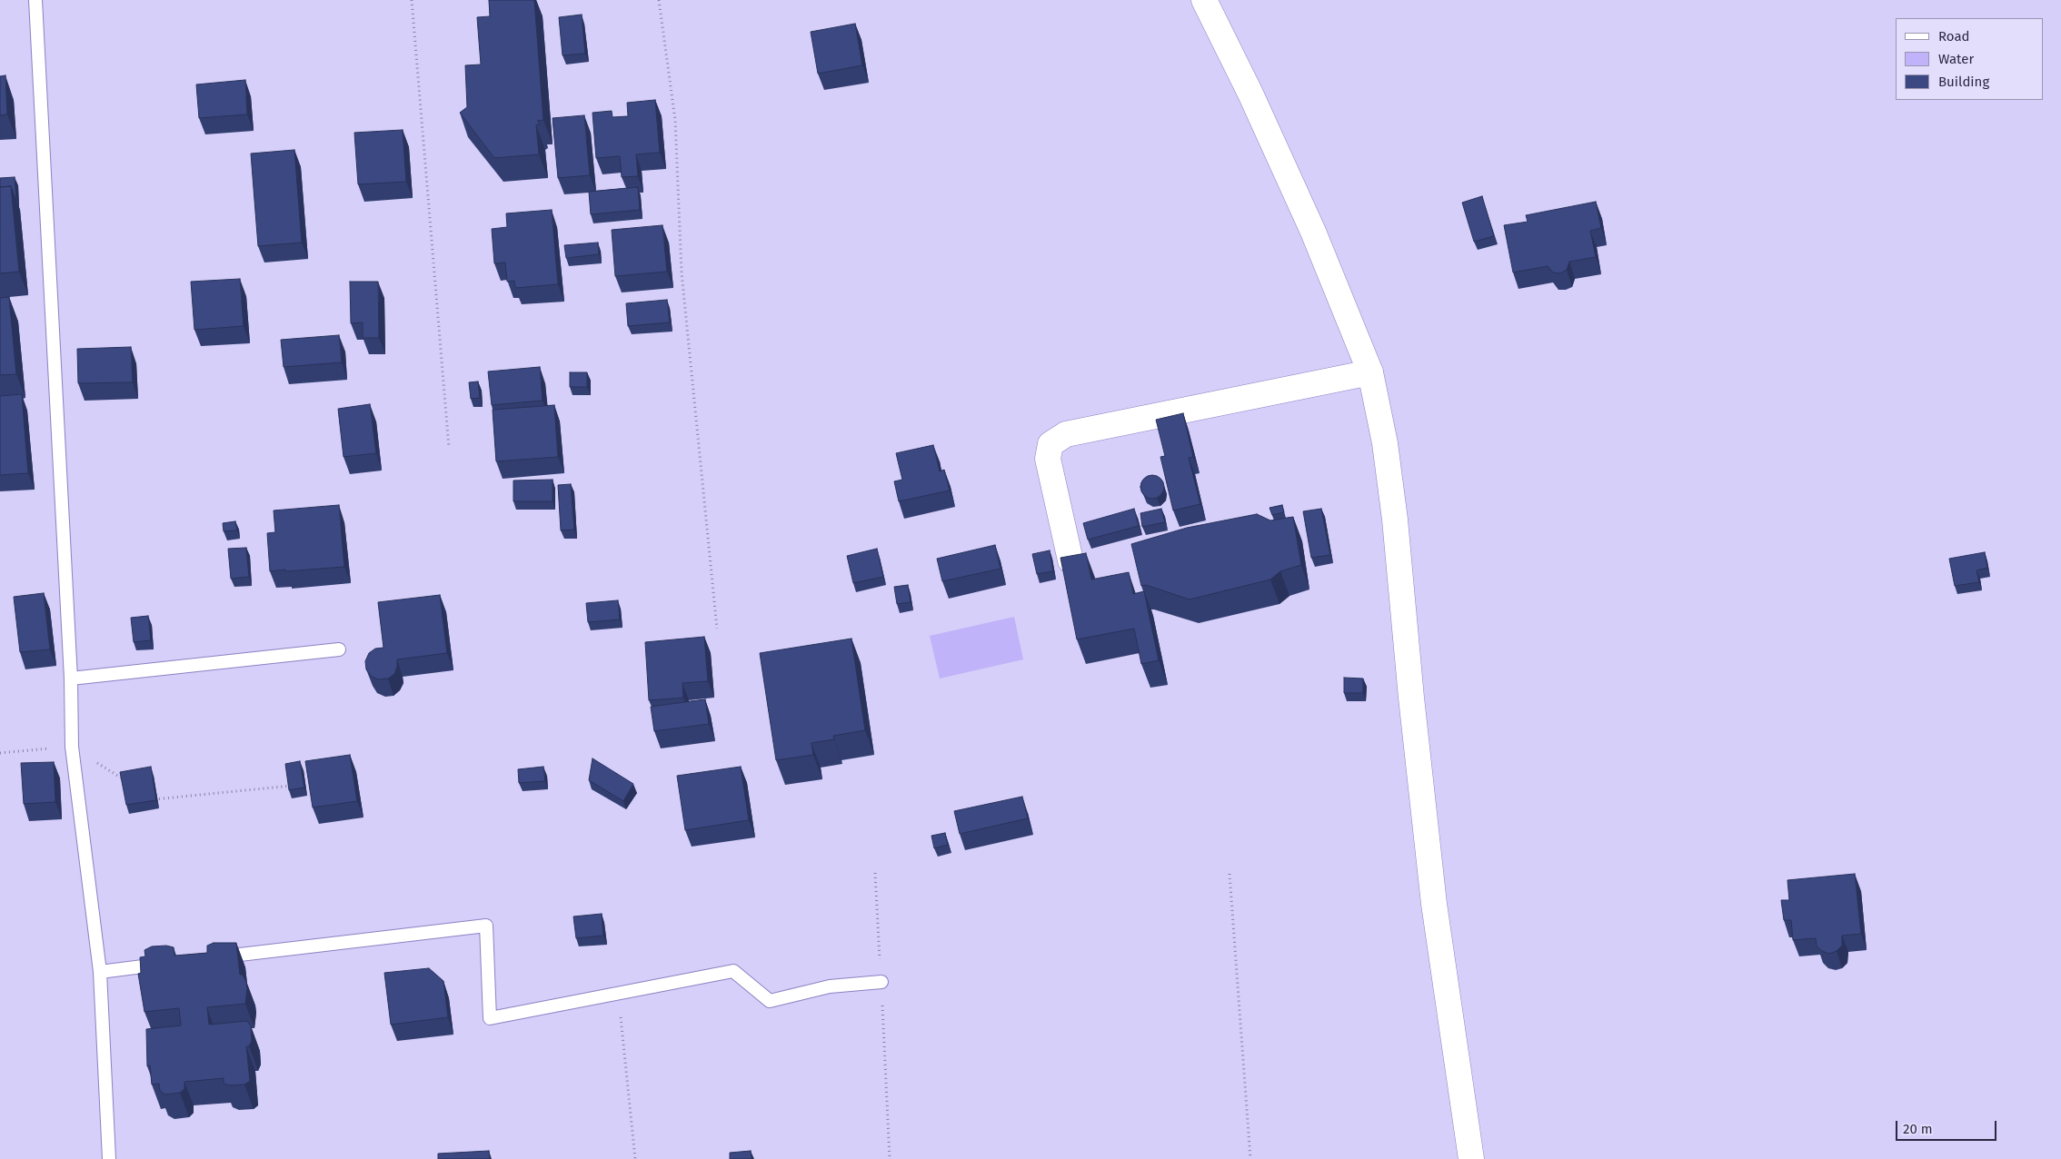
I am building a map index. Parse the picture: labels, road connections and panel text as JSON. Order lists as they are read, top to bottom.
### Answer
{
  "legend": ["Road", "Water", "Building"],
  "scale_bar": "20 m"
}
